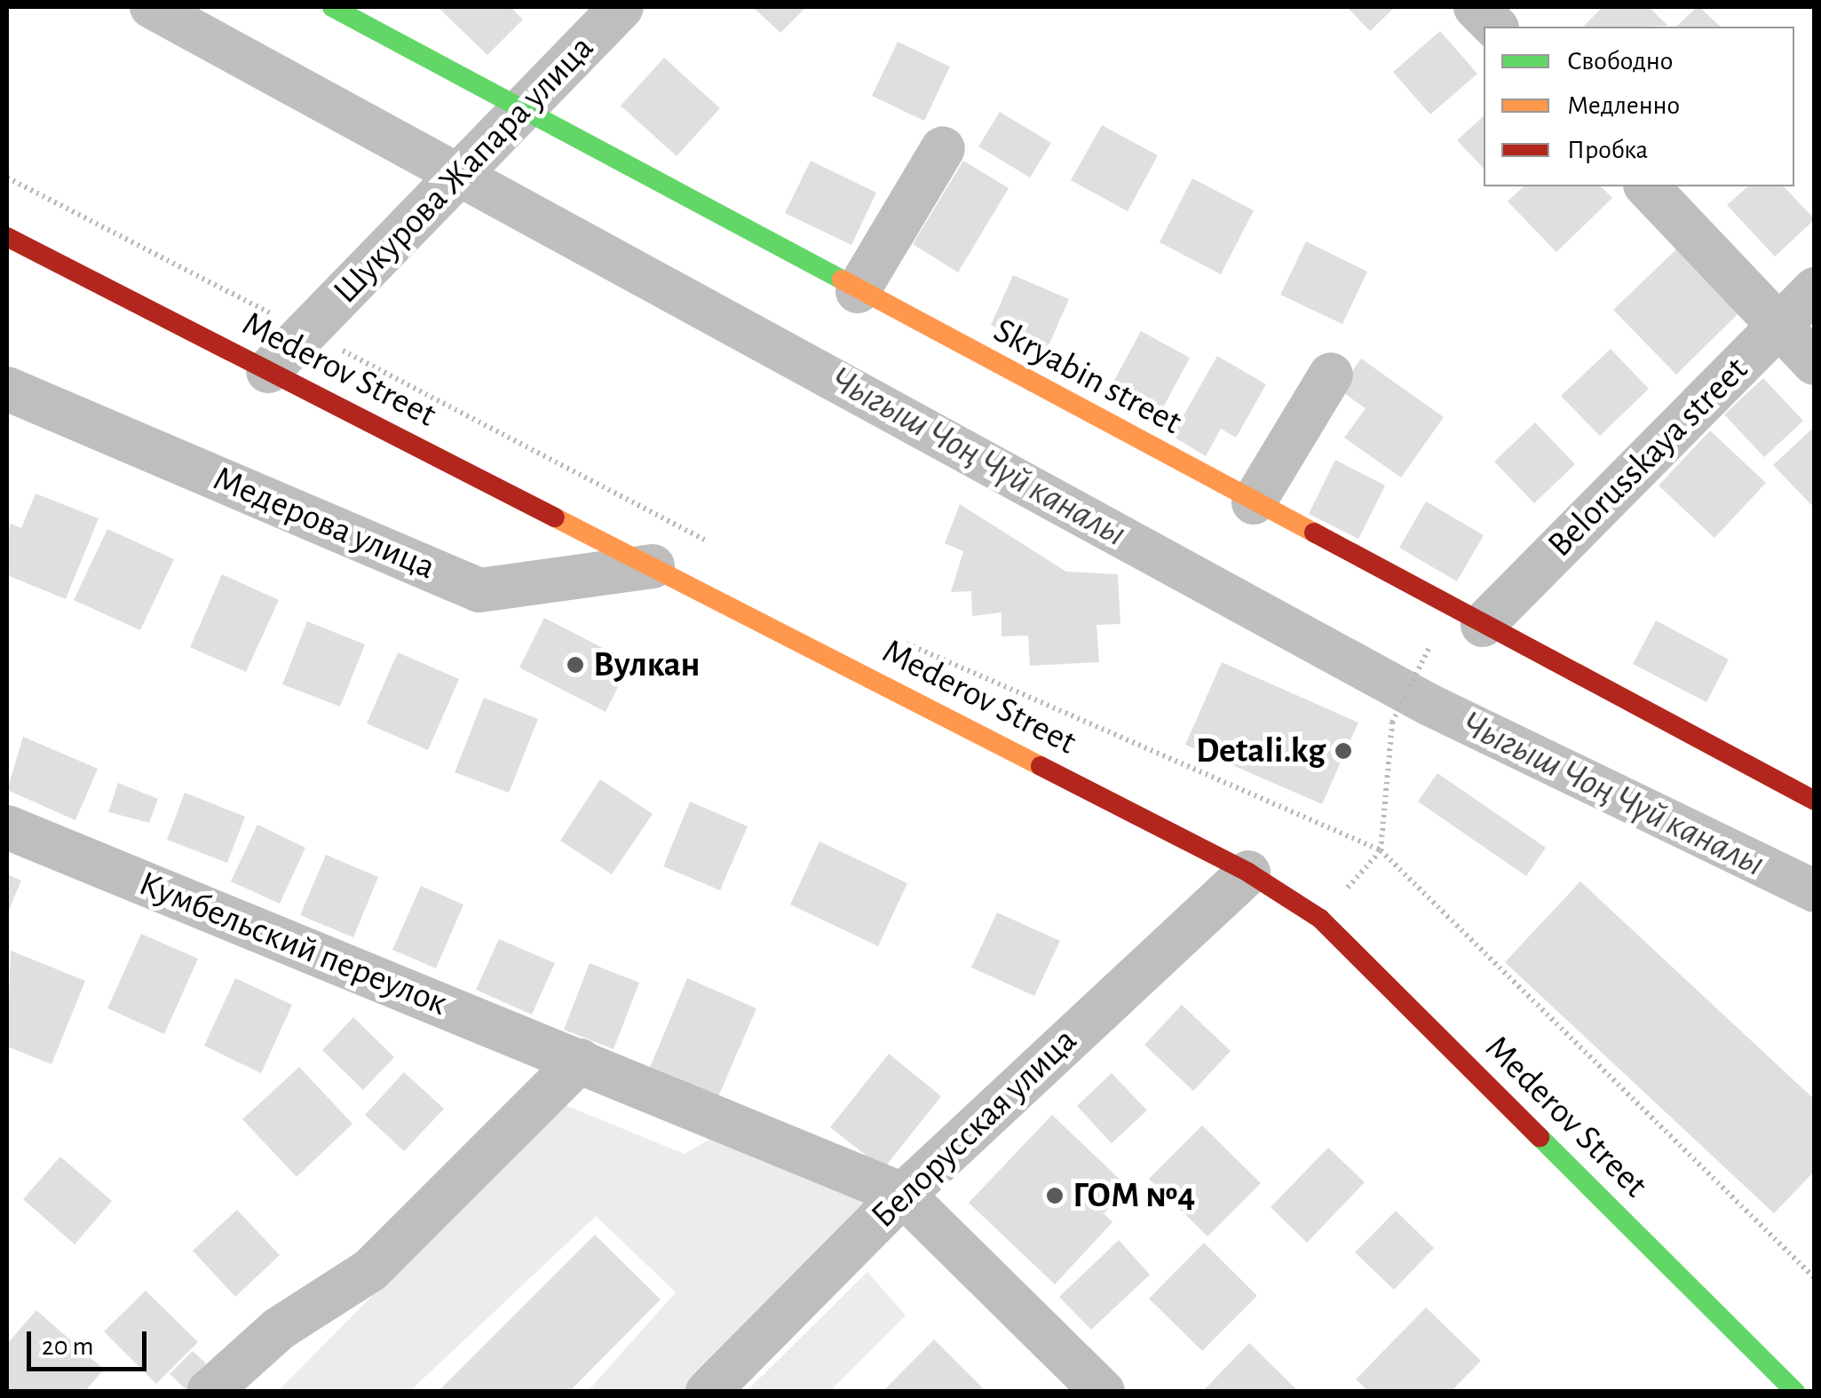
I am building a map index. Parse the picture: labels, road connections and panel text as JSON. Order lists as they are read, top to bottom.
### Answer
{
  "streets": {
    "main road": ["Mederov Street", "Skryabin street"],
    "street": [
      "Шукурова Жапара улица",
      "Belorusskaya street",
      "Медерова улица",
      "Кумбельский переулок",
      "Белорусская улица"
    ]
  },
  "crossings": [
    ["Шукурова Жапара улица", "Mederov Street"],
    ["Шукурова Жапара улица", "Skryabin street"],
    ["Mederov Street", "Медерова улица"],
    ["Mederov Street", "Белорусская улица"],
    ["Skryabin street", "Belorusskaya street"],
    ["Кумбельский переулок", "Белорусская улица"]
  ],
  "water": ["Чыгыш Чоң Чүй каналы"],
  "places": ["Вулкан", "Detali.kg", "ГОМ №4"],
  "legend": ["Свободно", "Медленно", "Пробка"],
  "scale_bar": "20 m"
}
